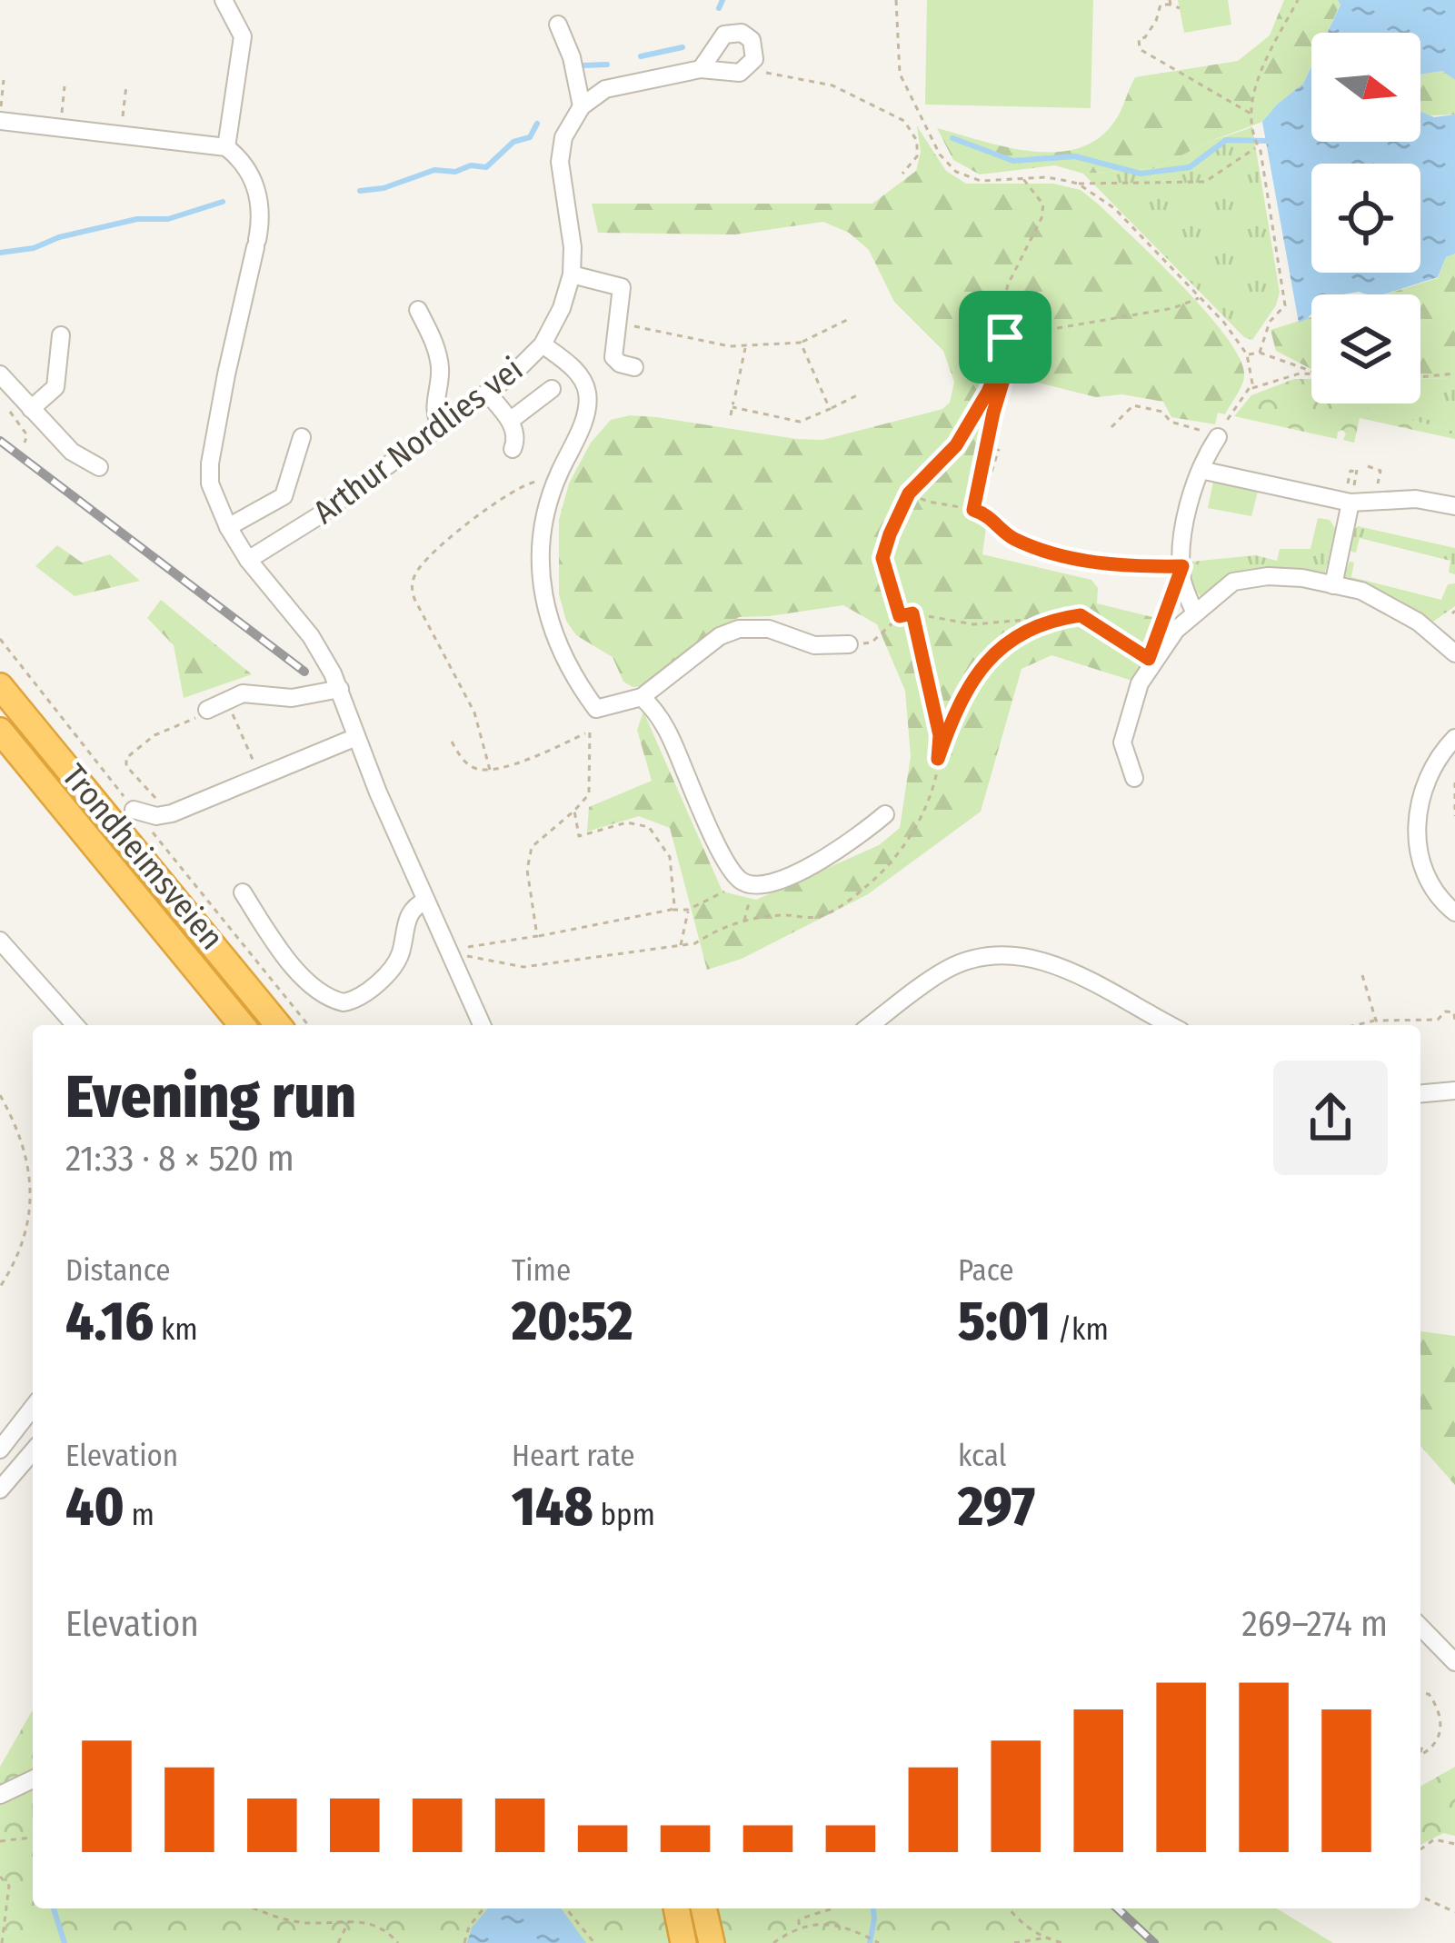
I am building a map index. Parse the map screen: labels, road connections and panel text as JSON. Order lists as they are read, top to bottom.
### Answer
{
  "streets": {
    "highway": ["Trondheimsveien"],
    "street": ["Arthur Nordlies vei"]
  },
  "north": "right",
  "page": {
    "heading": ["Evening run", "21:33 · 8 × 520 m"],
    "stats": [
      ["Distance", "4.16 km"],
      ["Time", "20:52"],
      ["Pace", "5:01 /km"],
      ["Elevation", "40 m"],
      ["Heart rate", "148 bpm"],
      ["kcal", "297"]
    ],
    "chart": ["Elevation", "269–274 m"]
  }
}
